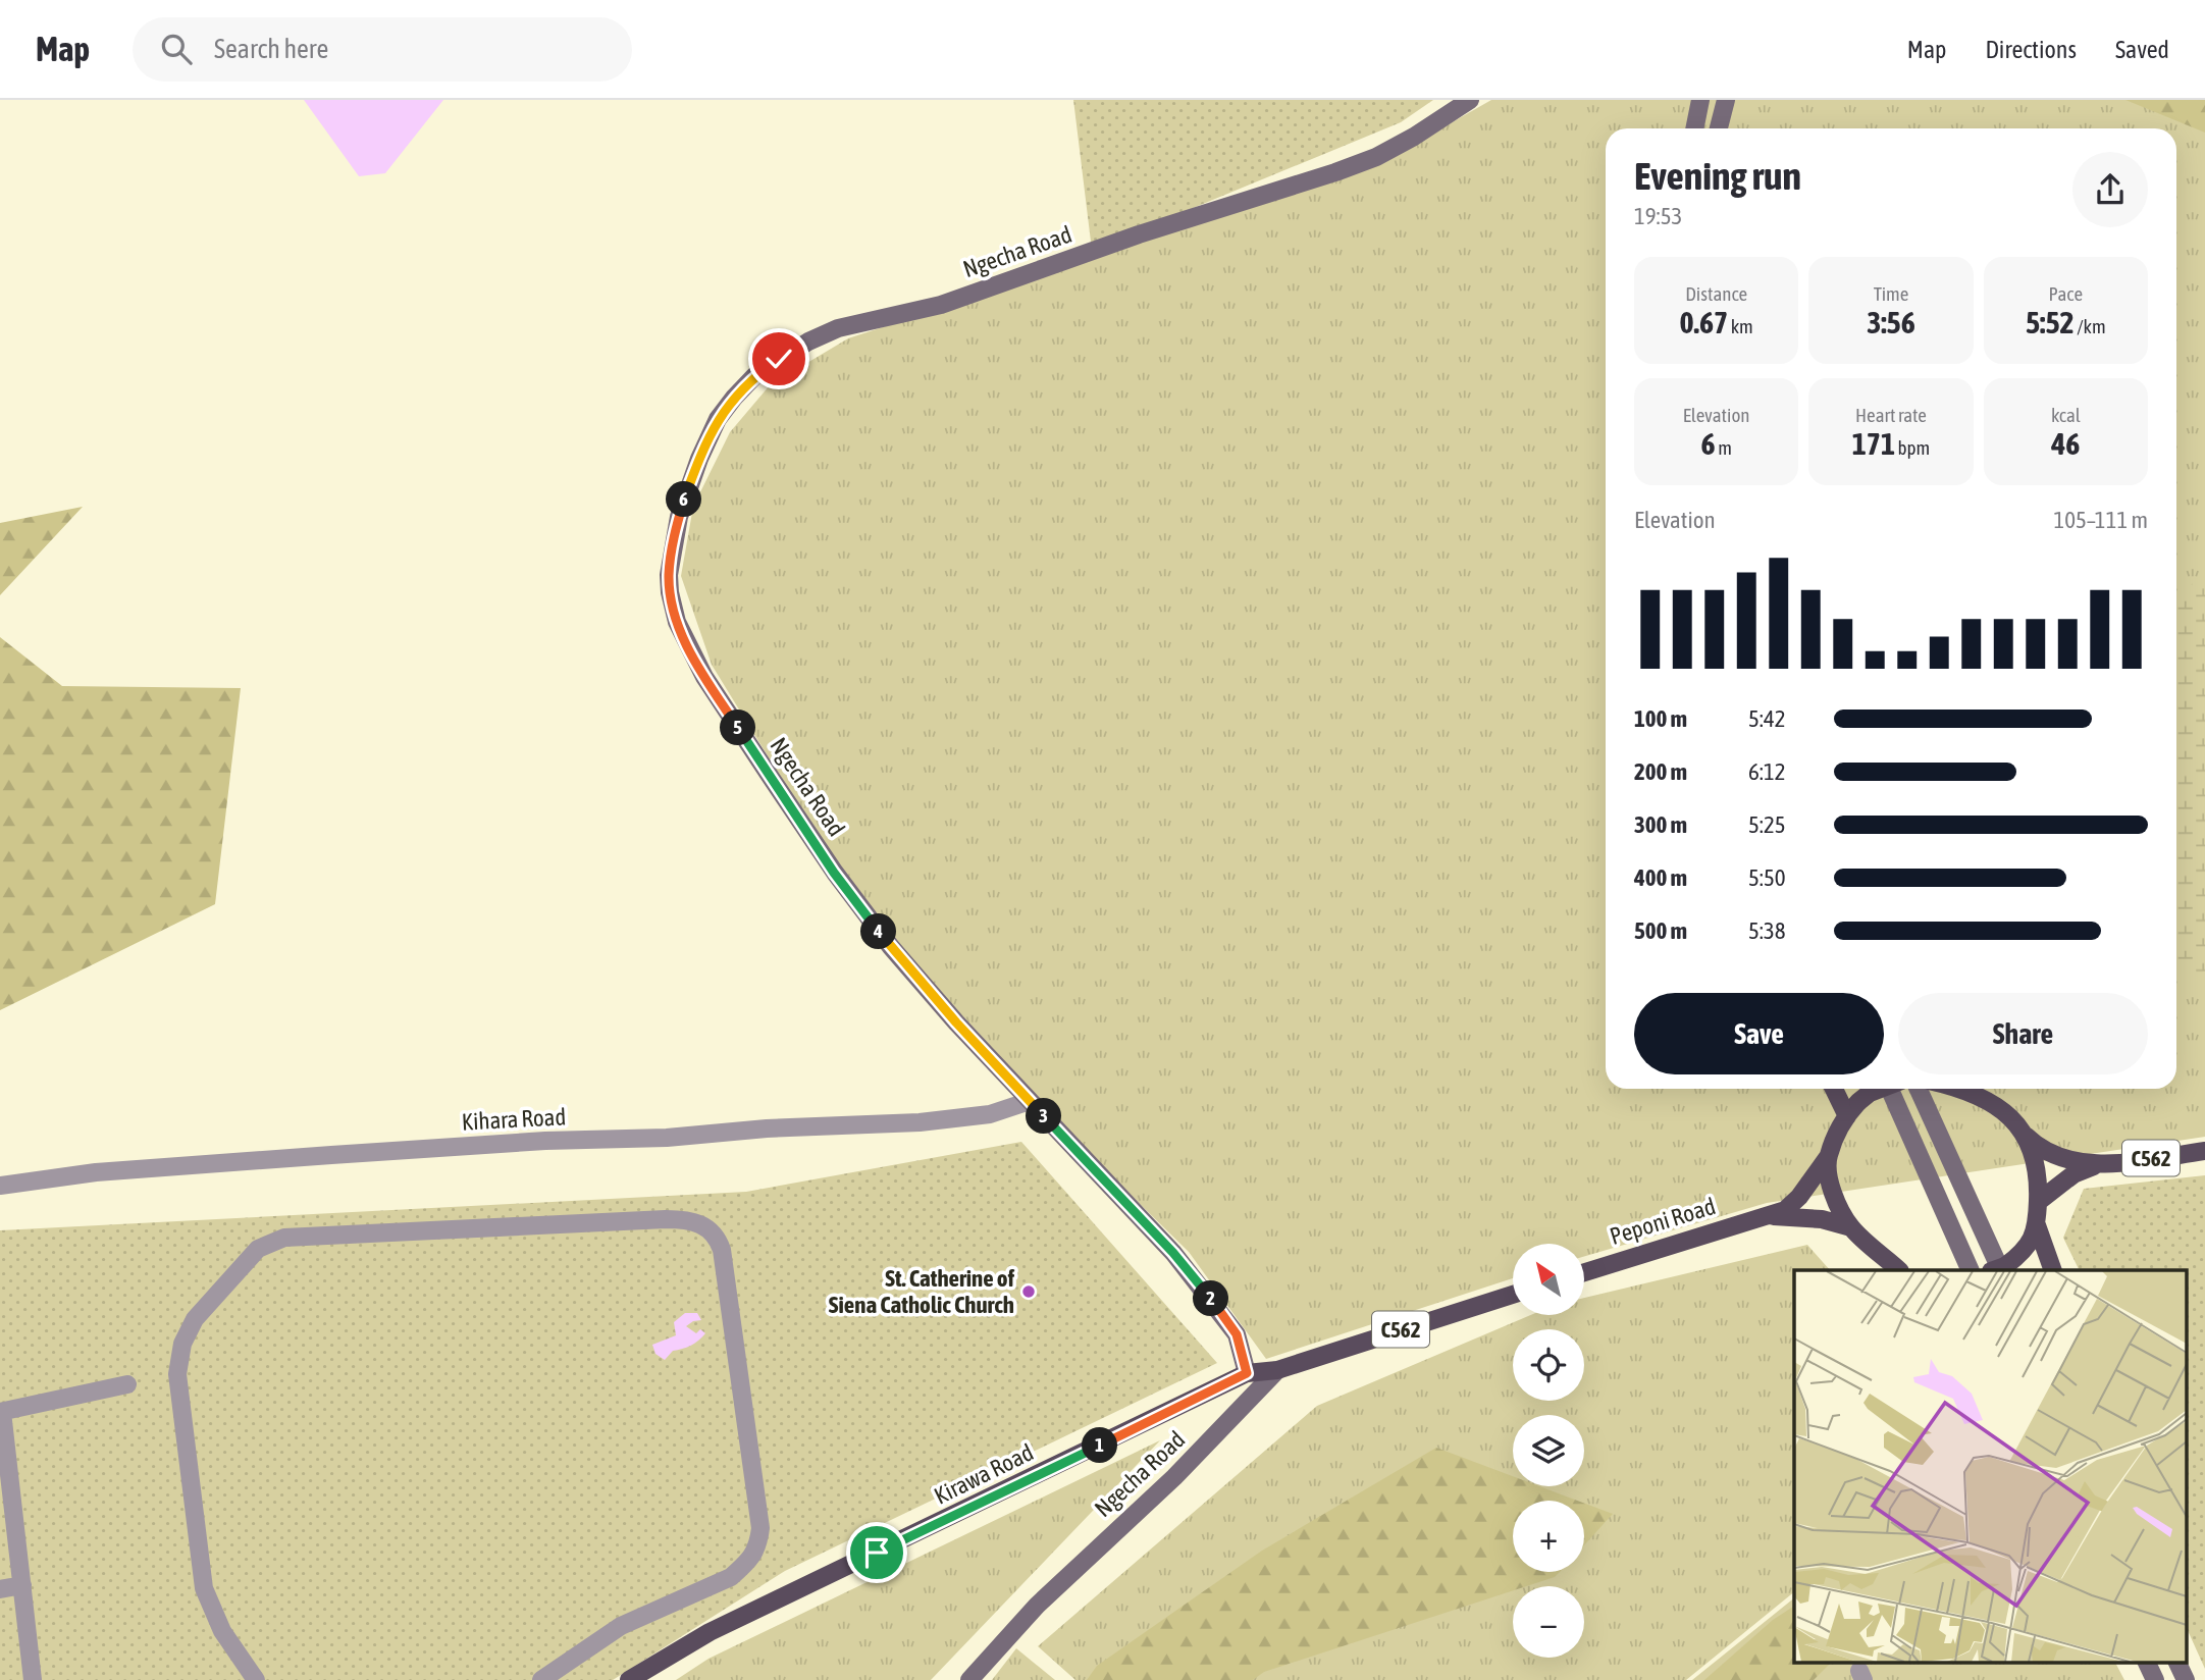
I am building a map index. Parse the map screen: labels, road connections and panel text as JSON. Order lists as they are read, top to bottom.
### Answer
{
  "streets": {
    "main road": ["C562", "Peponi Road", "Kirawa Road"],
    "street": ["Ngecha Road", "Kihara Road"]
  },
  "crossings": [
    ["Ngecha Road", "Kihara Road"],
    ["Ngecha Road", "C562"],
    ["Ngecha Road", "Kirawa Road"]
  ],
  "places": ["St. Catherine of Siena Catholic Church"],
  "north": "top left",
  "page": {
    "header": "Map",
    "search": "Search here",
    "nav": ["Map", "Directions", "Saved"],
    "heading": ["Evening run", "19:53"],
    "stats": [
      ["Distance", "0.67 km"],
      ["Time", "3:56"],
      ["Pace", "5:52 /km"],
      ["Elevation", "6 m"],
      ["Heart rate", "171 bpm"],
      ["kcal", "46"]
    ],
    "pins": [
      "6",
      "5",
      "4",
      "3",
      "2",
      "1"
    ],
    "chart": ["Elevation", "105–111 m"],
    "list": [
      {
        "name": "100 m",
        "note": "5:42"
      },
      {
        "name": "200 m",
        "note": "6:12"
      },
      {
        "name": "300 m",
        "note": "5:25"
      },
      {
        "name": "400 m",
        "note": "5:50"
      },
      {
        "name": "500 m",
        "note": "5:38"
      }
    ],
    "buttons": ["Save", "Share"],
    "map_buttons": ["+", "−"]
  }
}
